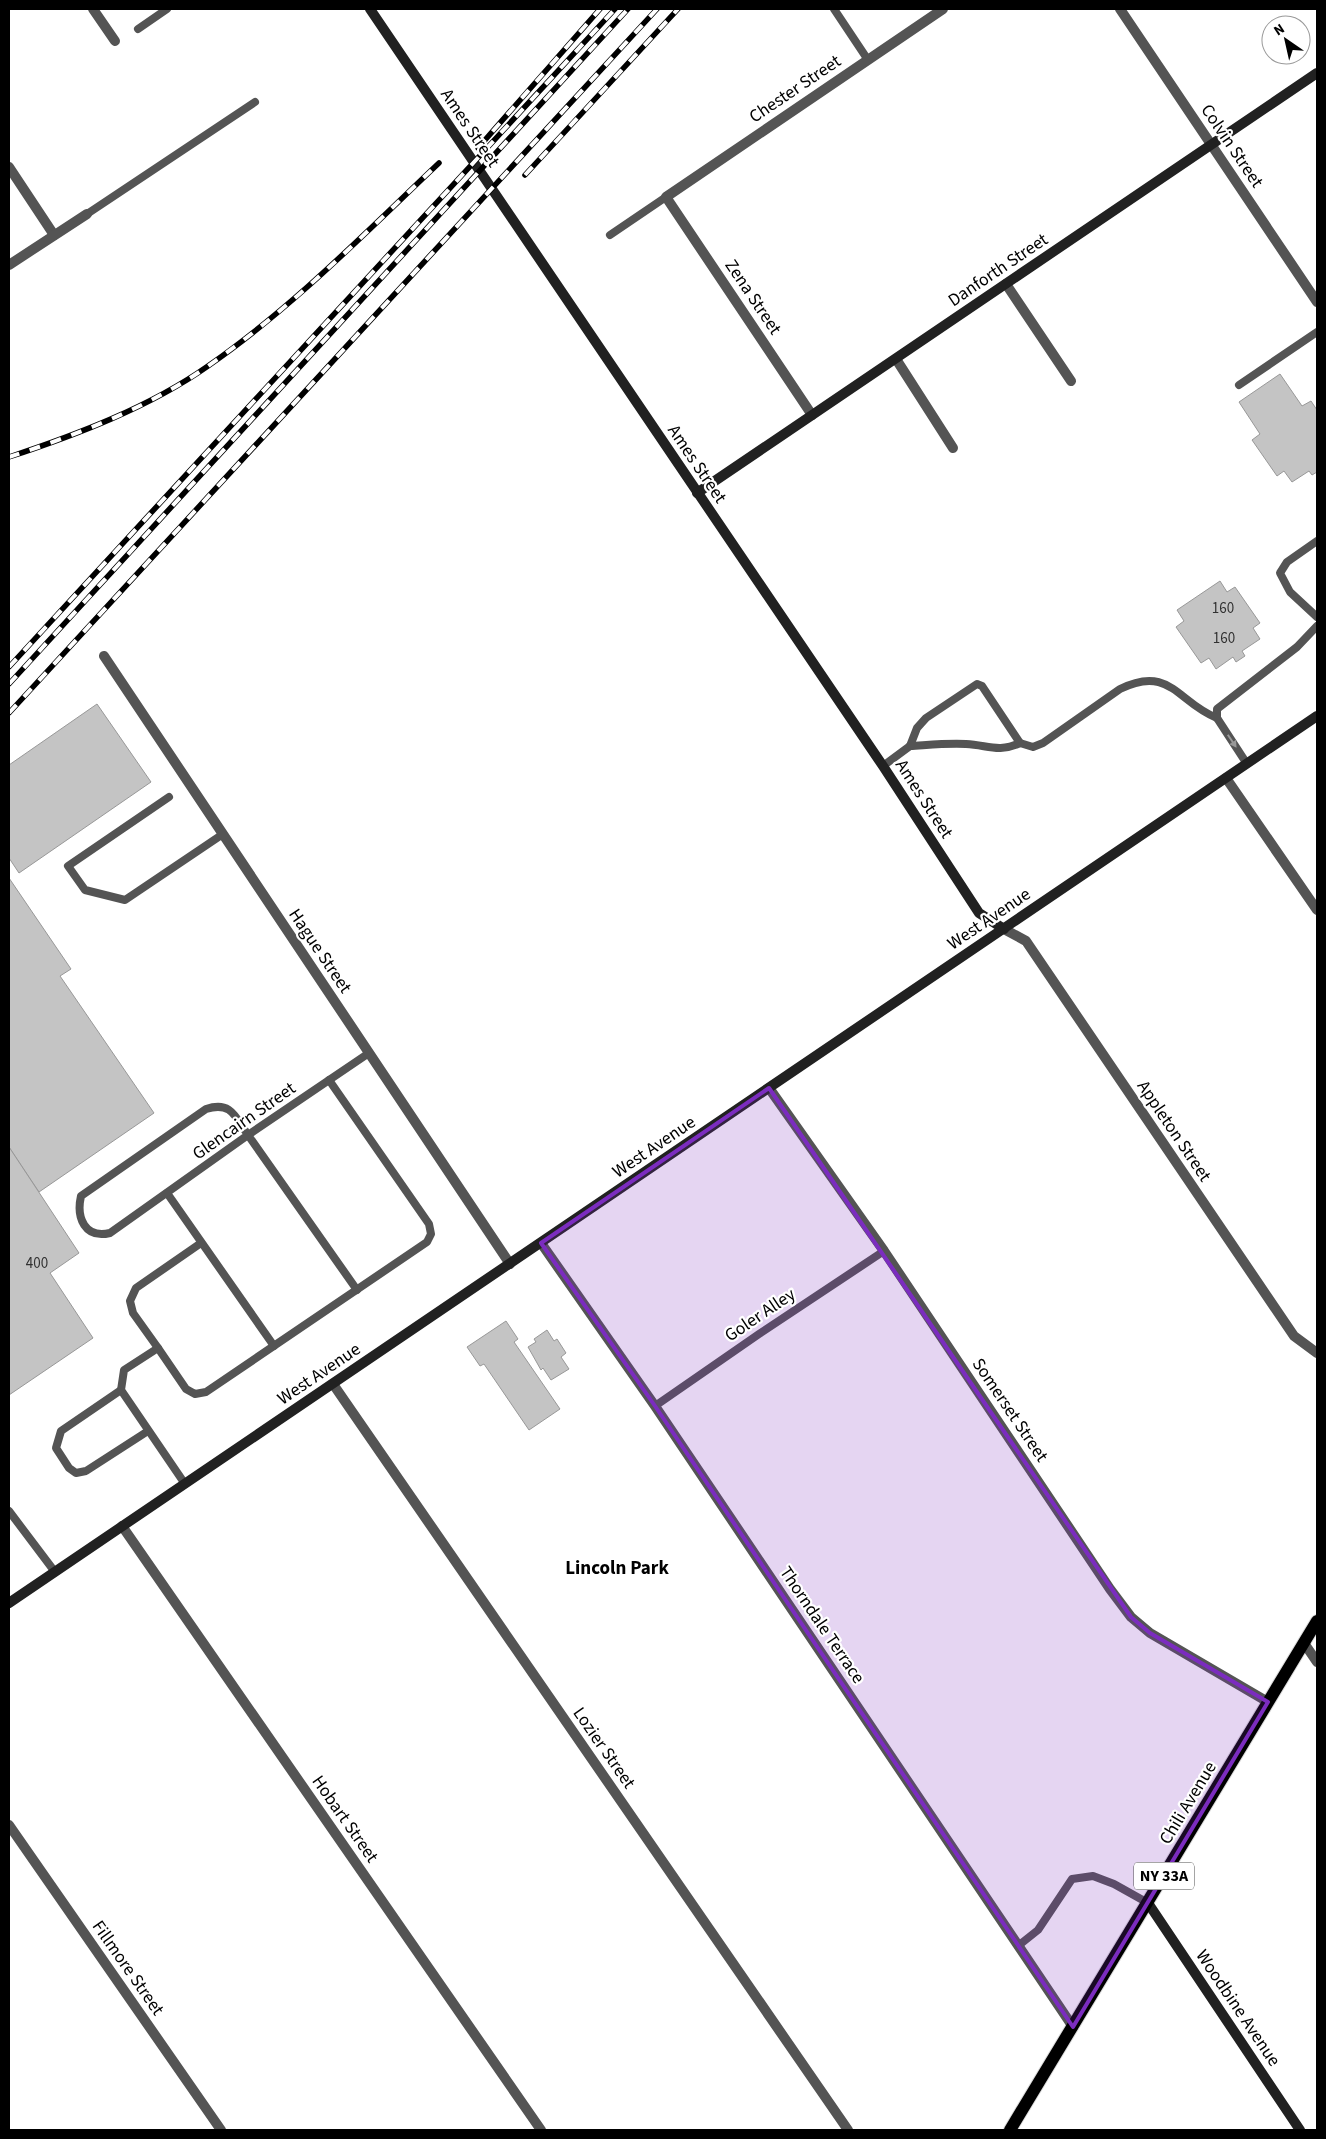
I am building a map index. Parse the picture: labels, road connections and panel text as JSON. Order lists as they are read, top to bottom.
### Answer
{
  "streets": {
    "main road": ["Chili Avenue", "NY 33A"],
    "street": [
      "Chester Street",
      "Ames Street",
      "Colvin Street",
      "Danforth Street",
      "Zena Street",
      "West Avenue",
      "Hague Street",
      "Appleton Street",
      "Somerset Street",
      "Thorndale Terrace",
      "Lozier Street",
      "Hobart Street",
      "Fillmore Street",
      "Woodbine Avenue"
    ],
    "lane": ["Glencairn Street", "Goler Alley"]
  },
  "crossings": [
    ["Chester Street", "Zena Street"],
    ["Ames Street", "Danforth Street"],
    ["Ames Street", "West Avenue"],
    ["Ames Street", "Appleton Street"],
    ["Colvin Street", "Danforth Street"],
    ["Danforth Street", "Zena Street"],
    ["West Avenue", "Hague Street"],
    ["West Avenue", "Appleton Street"],
    ["West Avenue", "Somerset Street"],
    ["West Avenue", "Thorndale Terrace"],
    ["West Avenue", "Lozier Street"],
    ["West Avenue", "Hobart Street"],
    ["Hague Street", "Glencairn Street"],
    ["Goler Alley", "Somerset Street"],
    ["Goler Alley", "Thorndale Terrace"],
    ["Somerset Street", "Chili Avenue"],
    ["Thorndale Terrace", "Chili Avenue"],
    ["Chili Avenue", "Woodbine Avenue"]
  ],
  "districts": ["Lincoln Park"],
  "house_numbers": ["160", "160", "400"],
  "north": "top left"
}
